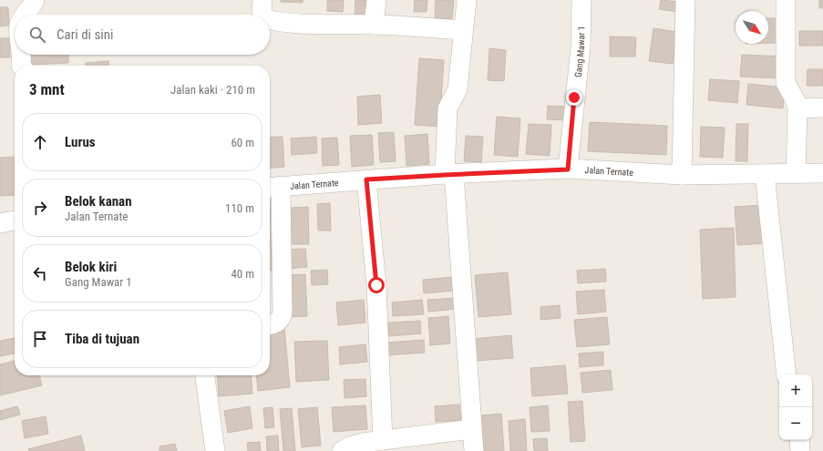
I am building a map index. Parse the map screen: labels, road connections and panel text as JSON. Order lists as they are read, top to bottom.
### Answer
{
  "streets": {
    "street": ["Gang Mawar 1", "Jalan Ternate"]
  },
  "crossings": [
    ["Gang Mawar 1", "Jalan Ternate"]
  ],
  "north": "bottom right",
  "page": {
    "search": "Cari di sini",
    "heading": ["3 mnt", "Jalan kaki · 210 m"],
    "list": [
      ["Lurus", "60 m"],
      ["Belok kanan", "Jalan Ternate", "110 m"],
      ["Belok kiri", "Gang Mawar 1", "40 m"],
      "Tiba di tujuan"
    ],
    "map_buttons": ["+", "−"]
  }
}
